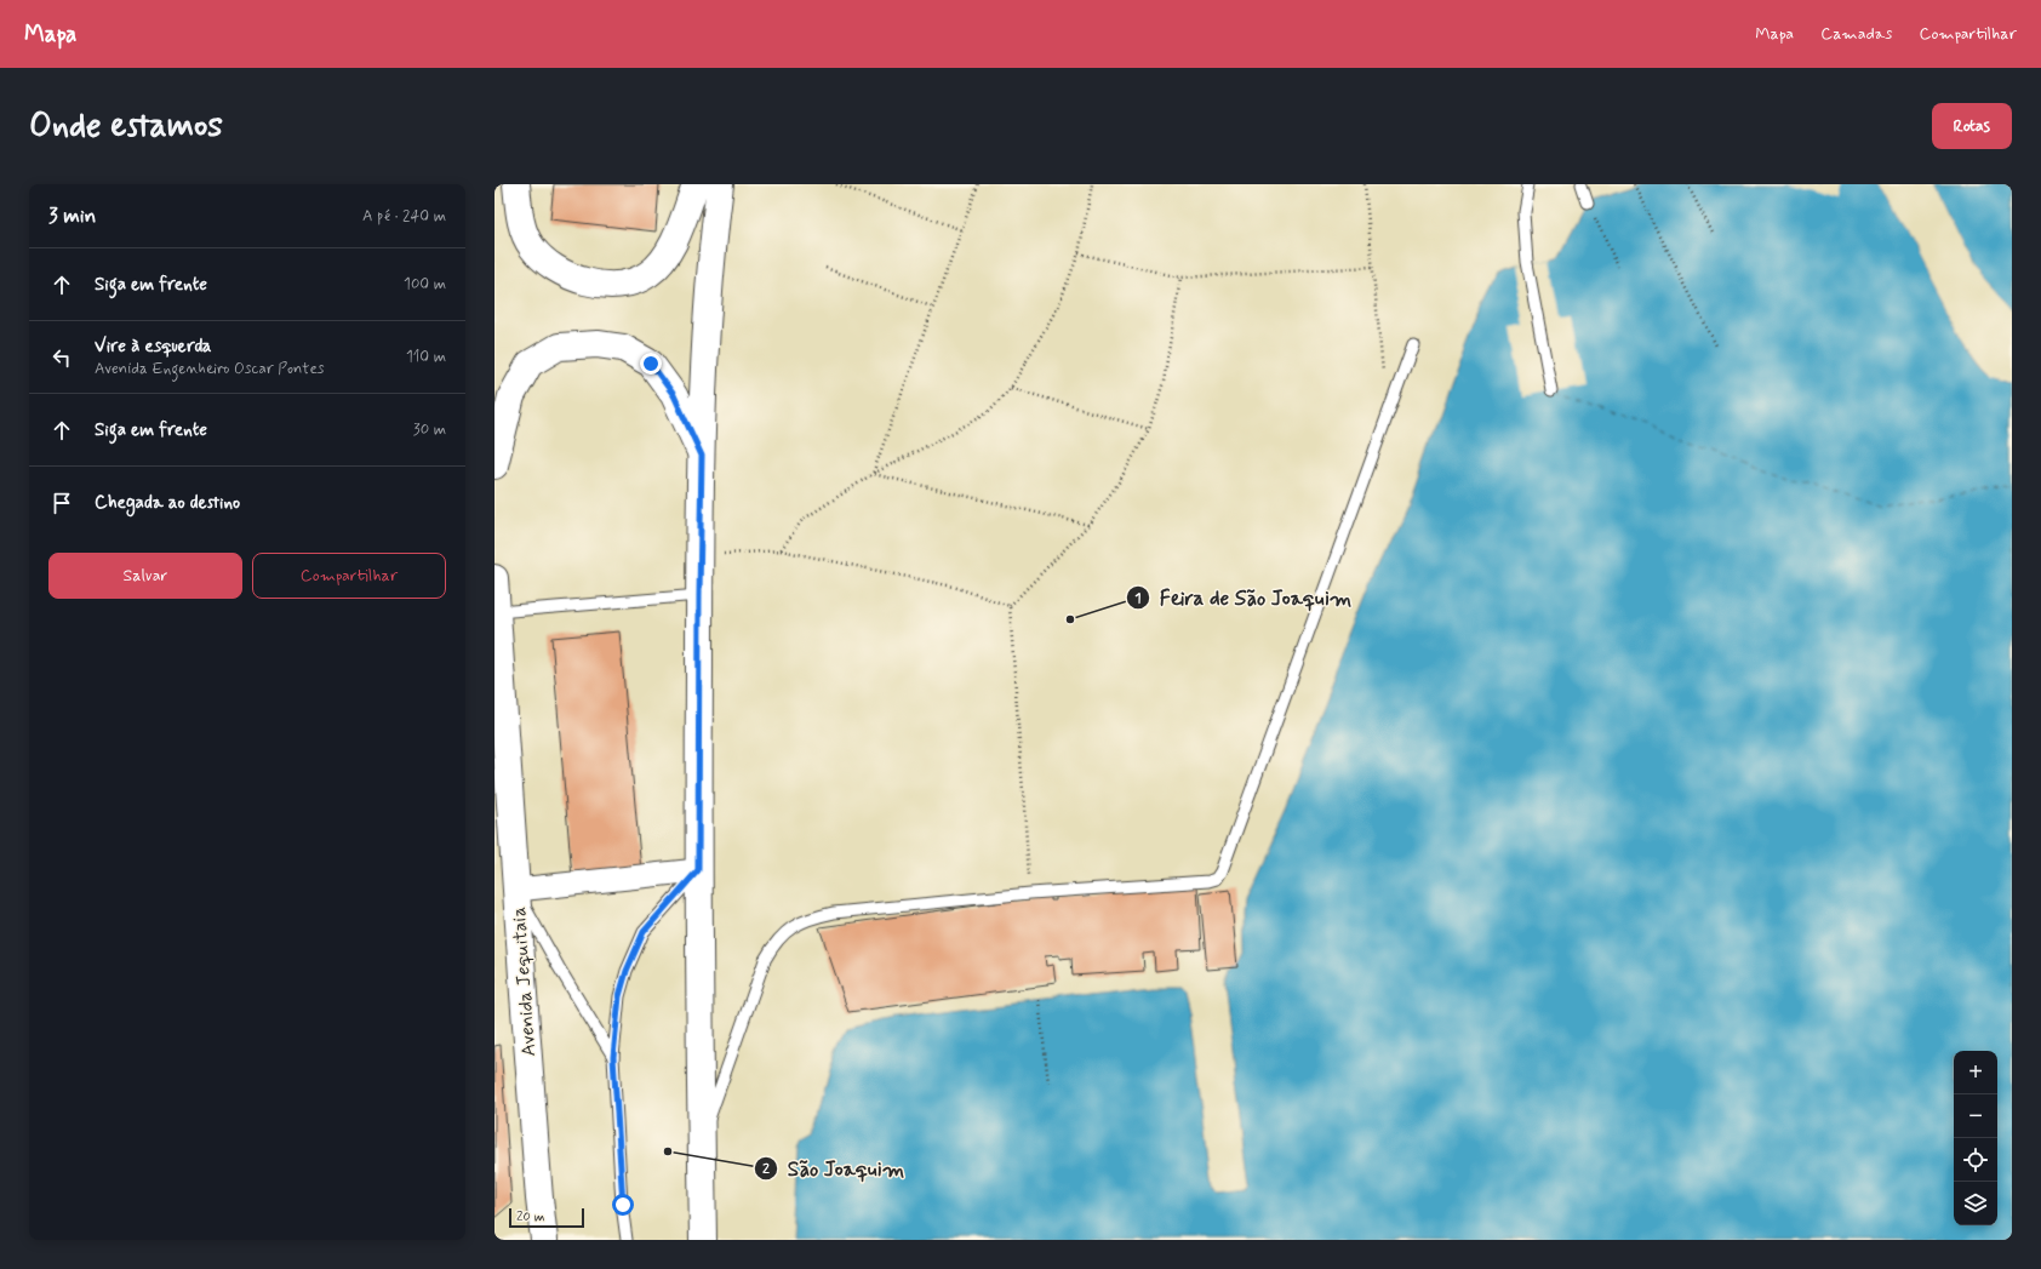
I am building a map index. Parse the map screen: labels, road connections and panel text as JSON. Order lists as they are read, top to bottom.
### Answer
{
  "streets": {
    "main road": ["Avenida Jequitaia"]
  },
  "places": ["Feira de São Joaquim", "São Joaquim"],
  "scale_bar": "20 m",
  "page": {
    "header": "Mapa",
    "nav": ["Mapa", "Camadas", "Compartilhar"],
    "buttons": [
      "Rotas",
      ["Salvar", "Compartilhar"]
    ],
    "title": "Onde estamos",
    "heading": ["3 min", "A pé · 240 m"],
    "list": [
      ["Siga em frente", "100 m"],
      ["Vire à esquerda", "Avenida Engenheiro Oscar Pontes", "110 m"],
      ["Siga em frente", "30 m"],
      "Chegada ao destino"
    ],
    "map_buttons": ["+", "−"],
    "scale": "20 m"
  }
}
